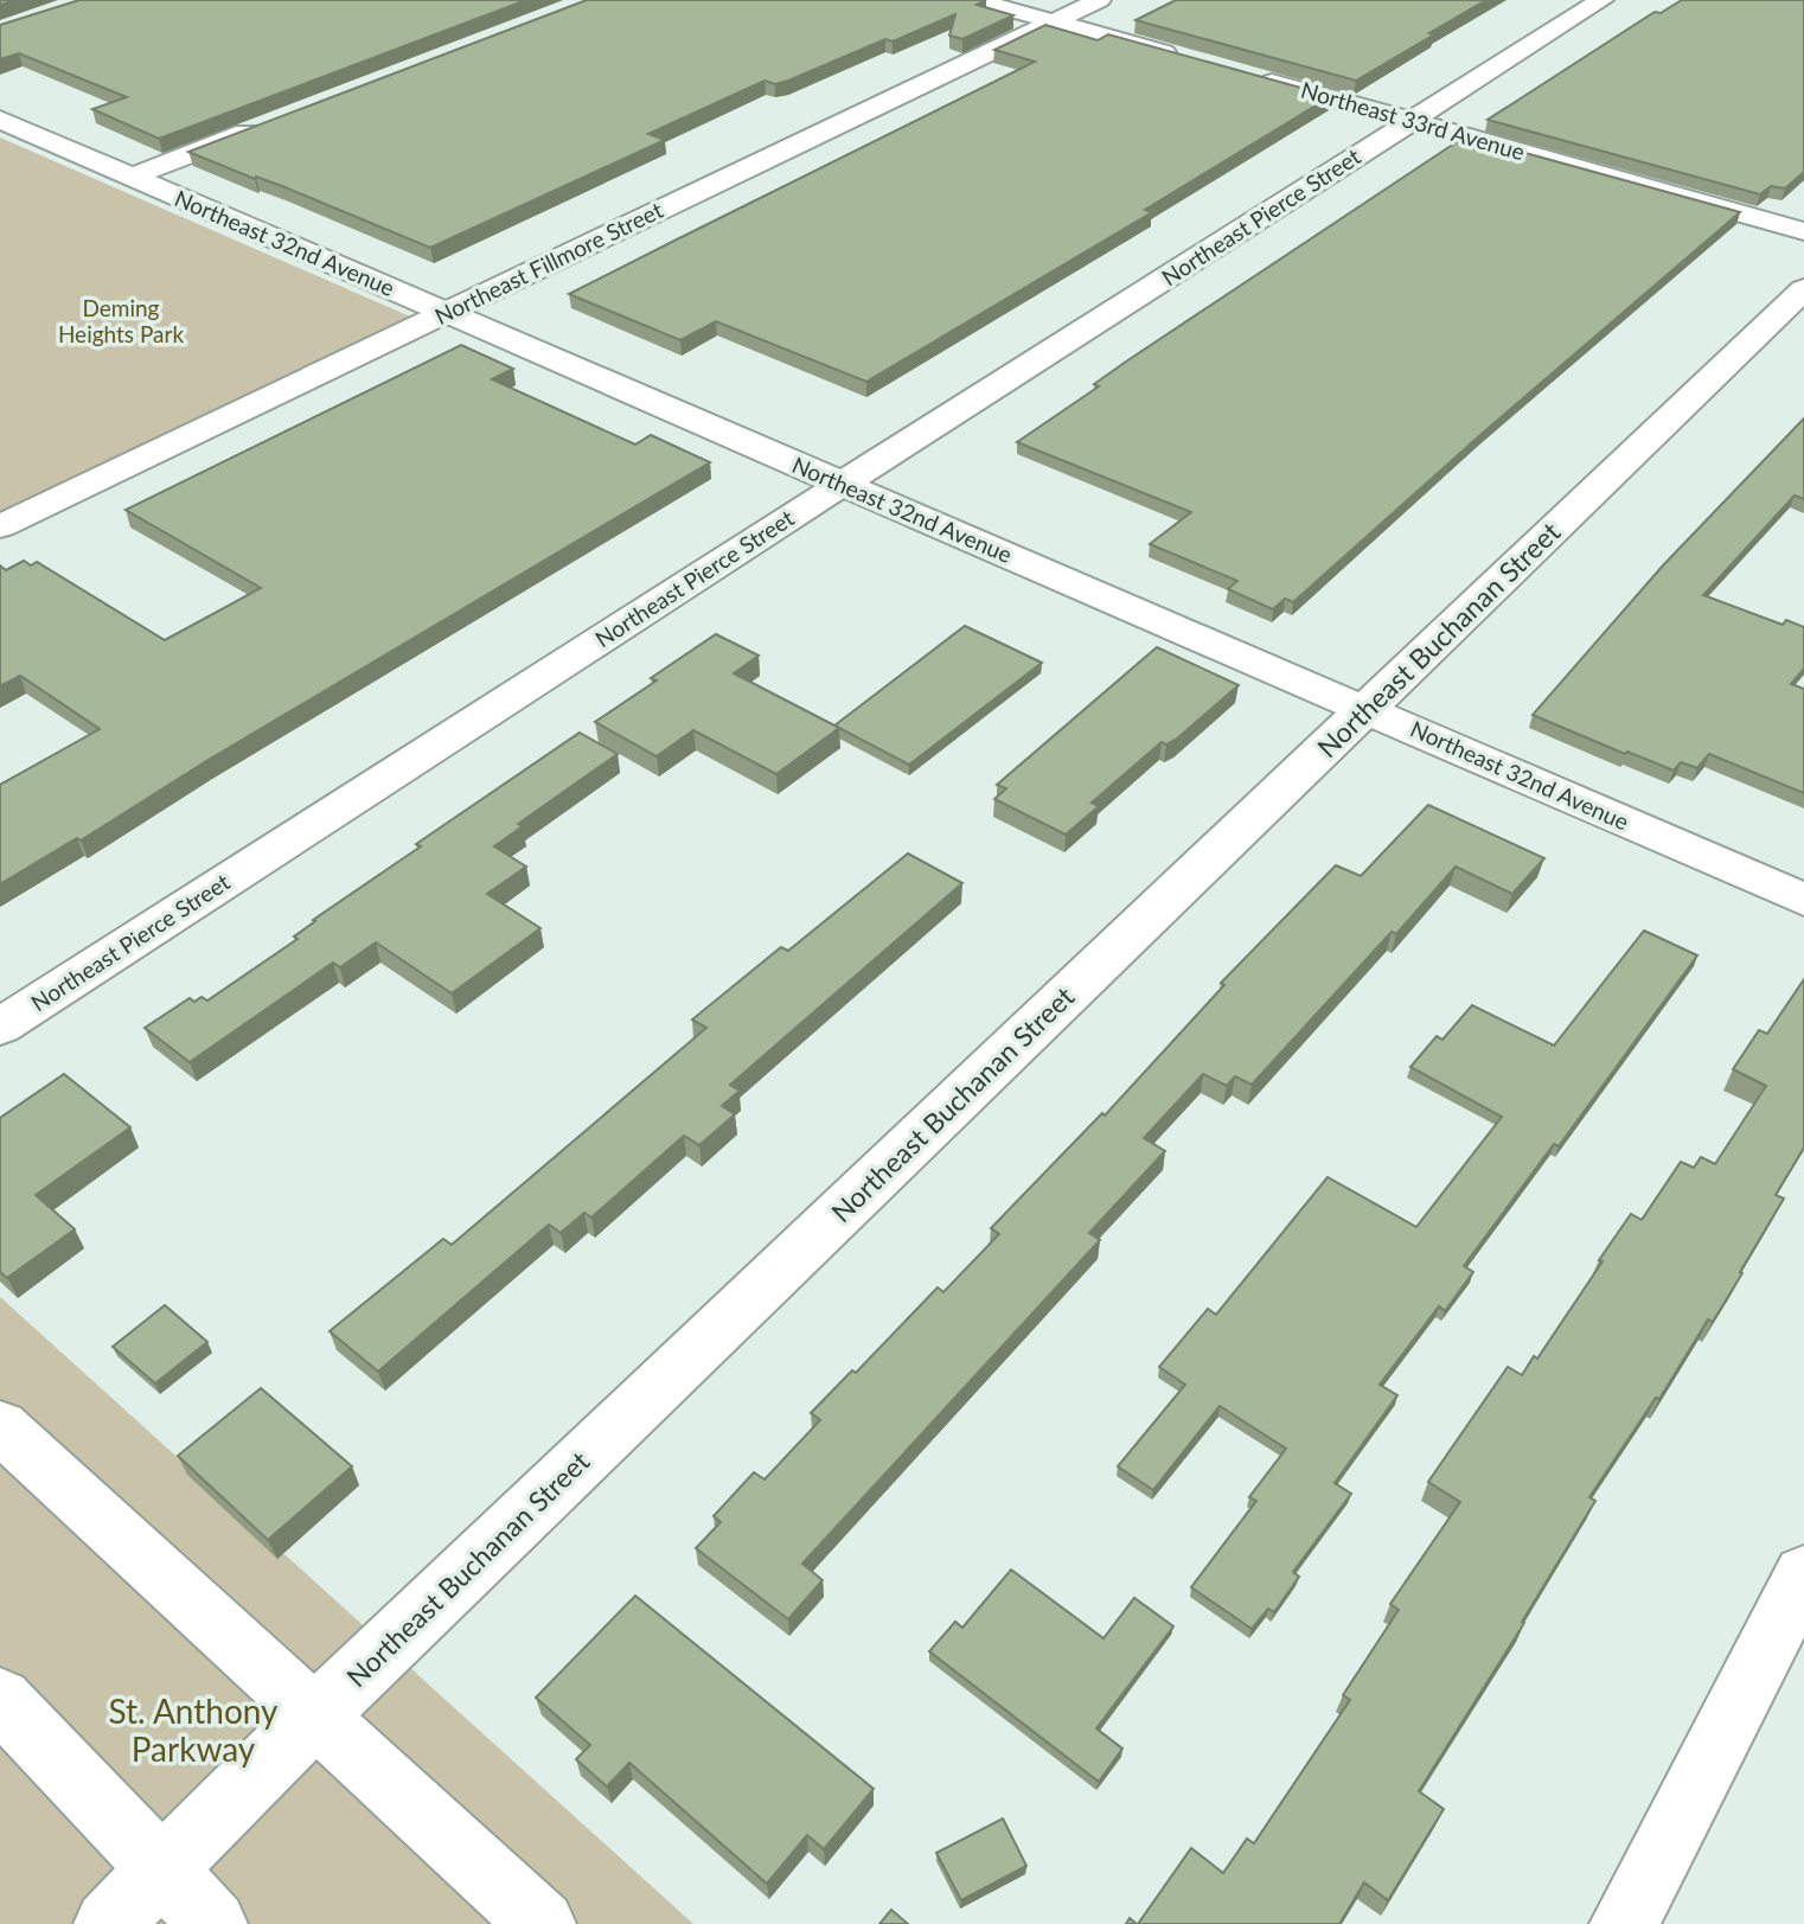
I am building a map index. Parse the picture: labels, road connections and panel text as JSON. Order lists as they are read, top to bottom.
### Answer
{
  "streets": {
    "street": [
      "Northeast 33rd Avenue",
      "Northeast Pierce Street",
      "Northeast 32nd Avenue",
      "Northeast Fillmore Street",
      "Northeast Buchanan Street"
    ]
  },
  "crossings": [
    ["Northeast 33rd Avenue", "Northeast Pierce Street"],
    ["Northeast Pierce Street", "Northeast 32nd Avenue"],
    ["Northeast 32nd Avenue", "Northeast Fillmore Street"],
    ["Northeast 32nd Avenue", "Northeast Buchanan Street"]
  ],
  "parks": ["Deming Heights Park", "St. Anthony Parkway"]
}
